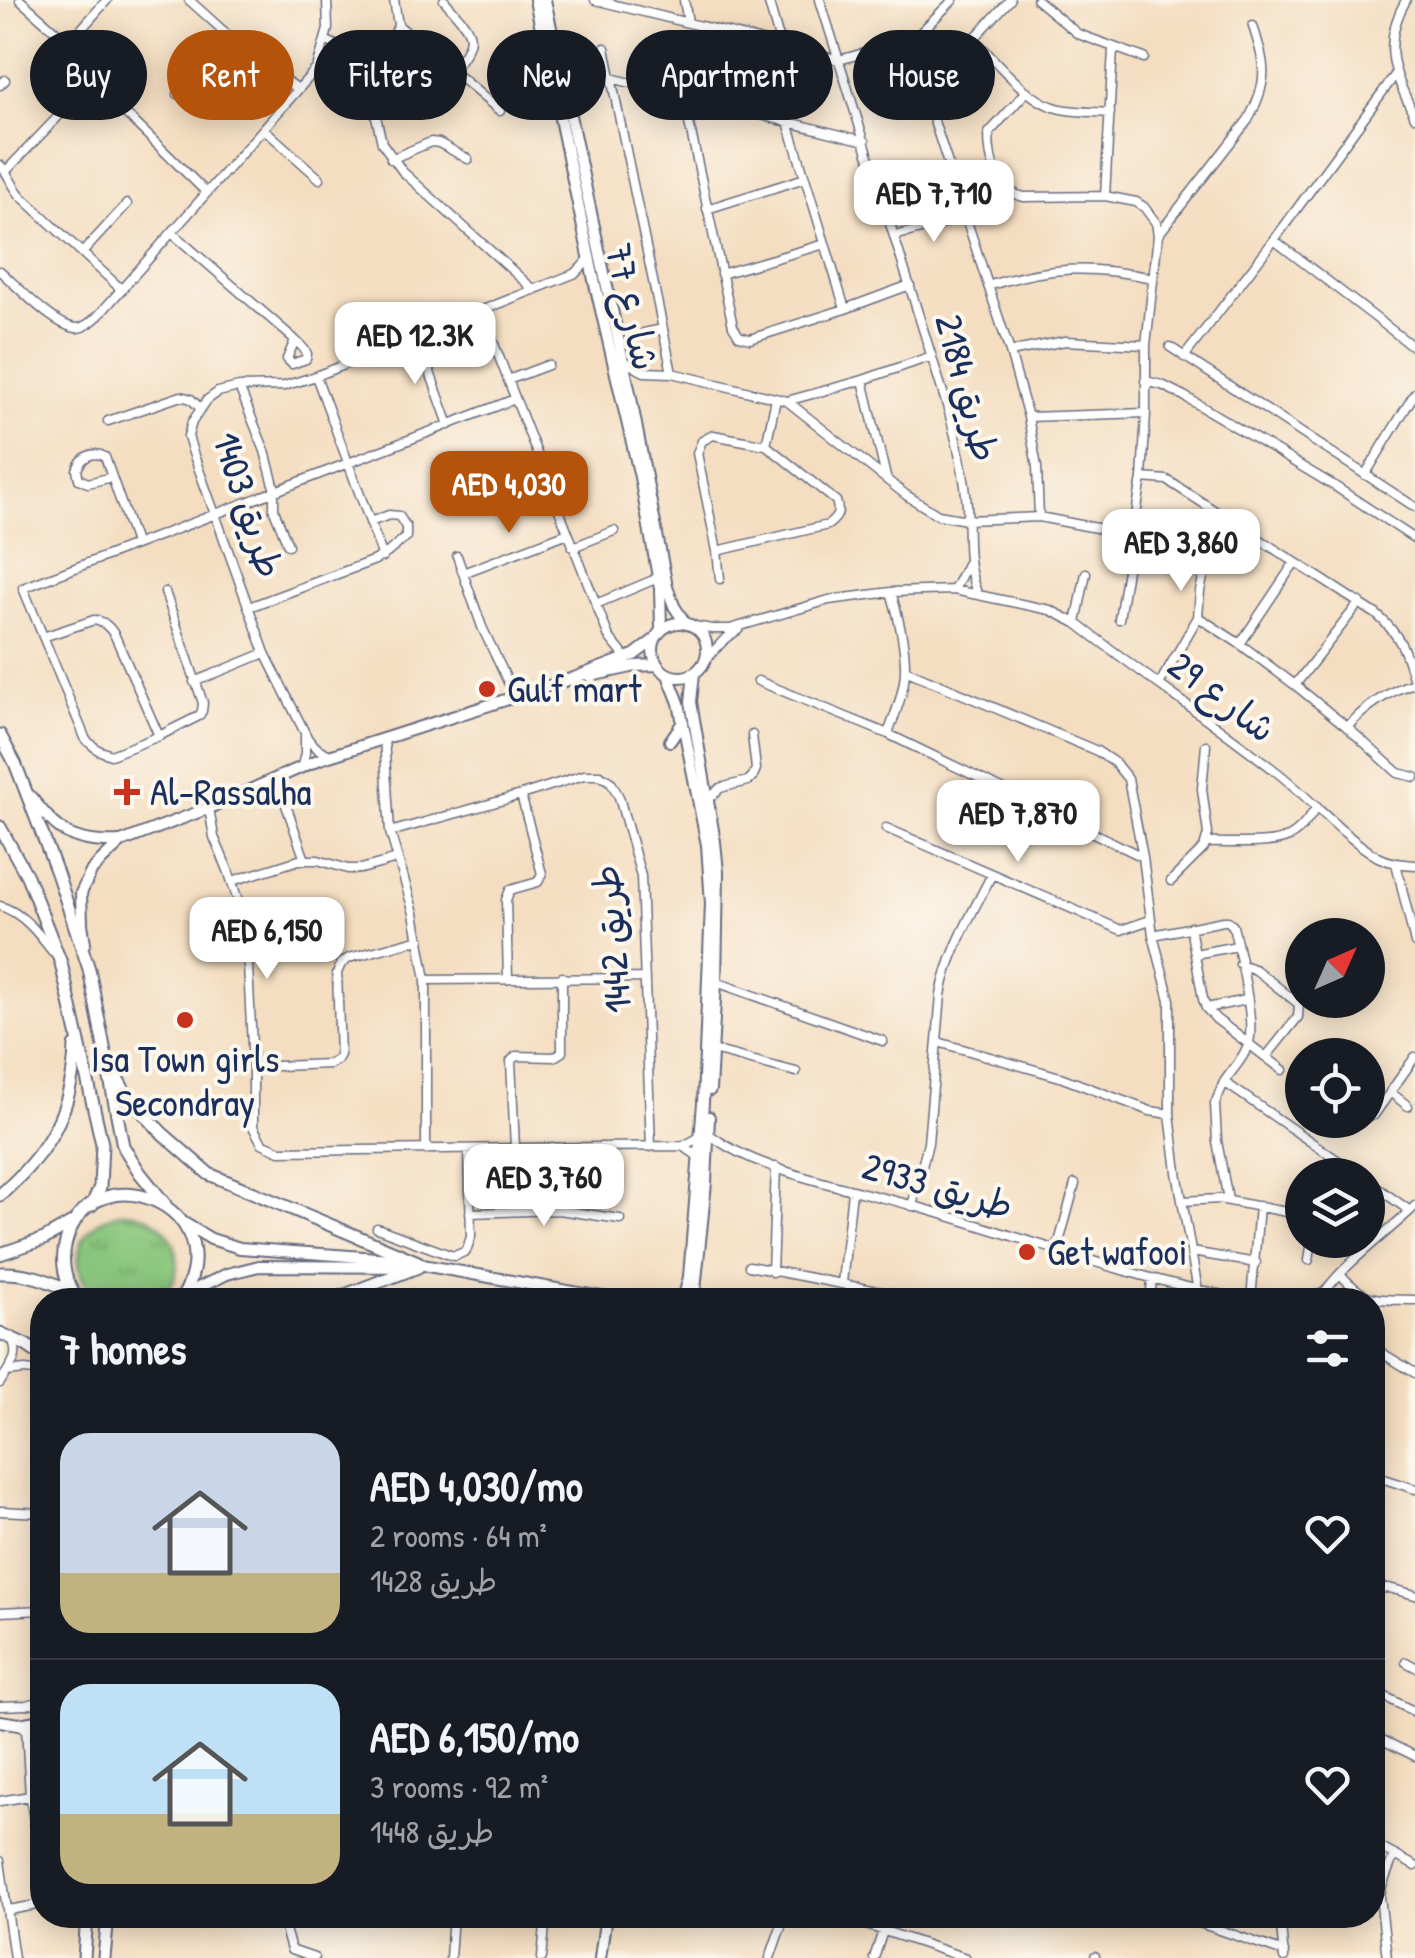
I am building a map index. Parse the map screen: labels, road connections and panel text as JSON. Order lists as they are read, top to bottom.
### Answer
{
  "streets": {
    "street": [
      "شارع 77",
      "طريق 2184",
      "طريق 1403",
      "شارع 29",
      "طريق 1442",
      "طريق 2933"
    ]
  },
  "crossings": [
    ["شارع 77", "طريق 1403"],
    ["شارع 77", "شارع 29"],
    ["طريق 2184", "شارع 29"]
  ],
  "places": {
    "other": ["Gulf mart", "Isa Town girls Secondray", "Get wafooi"],
    "health": ["Al-Rassalha"]
  },
  "north": "top right",
  "page": {
    "chip": [
      "Buy",
      "Rent",
      "Filters",
      "New",
      "Apartment",
      "House"
    ],
    "price": [
      "AED 7,710",
      "AED 12.3K",
      "AED 4,030",
      "AED 3,860",
      "AED 7,870",
      "AED 6,150",
      "AED 3,760"
    ],
    "heading": "7 homes",
    "list": [
      {
        "name": "AED 4,030/mo",
        "note": "2 rooms · 64 m² · طريق 1428"
      },
      {
        "name": "AED 6,150/mo",
        "note": "3 rooms · 92 m² · طريق 1448"
      }
    ]
  }
}
